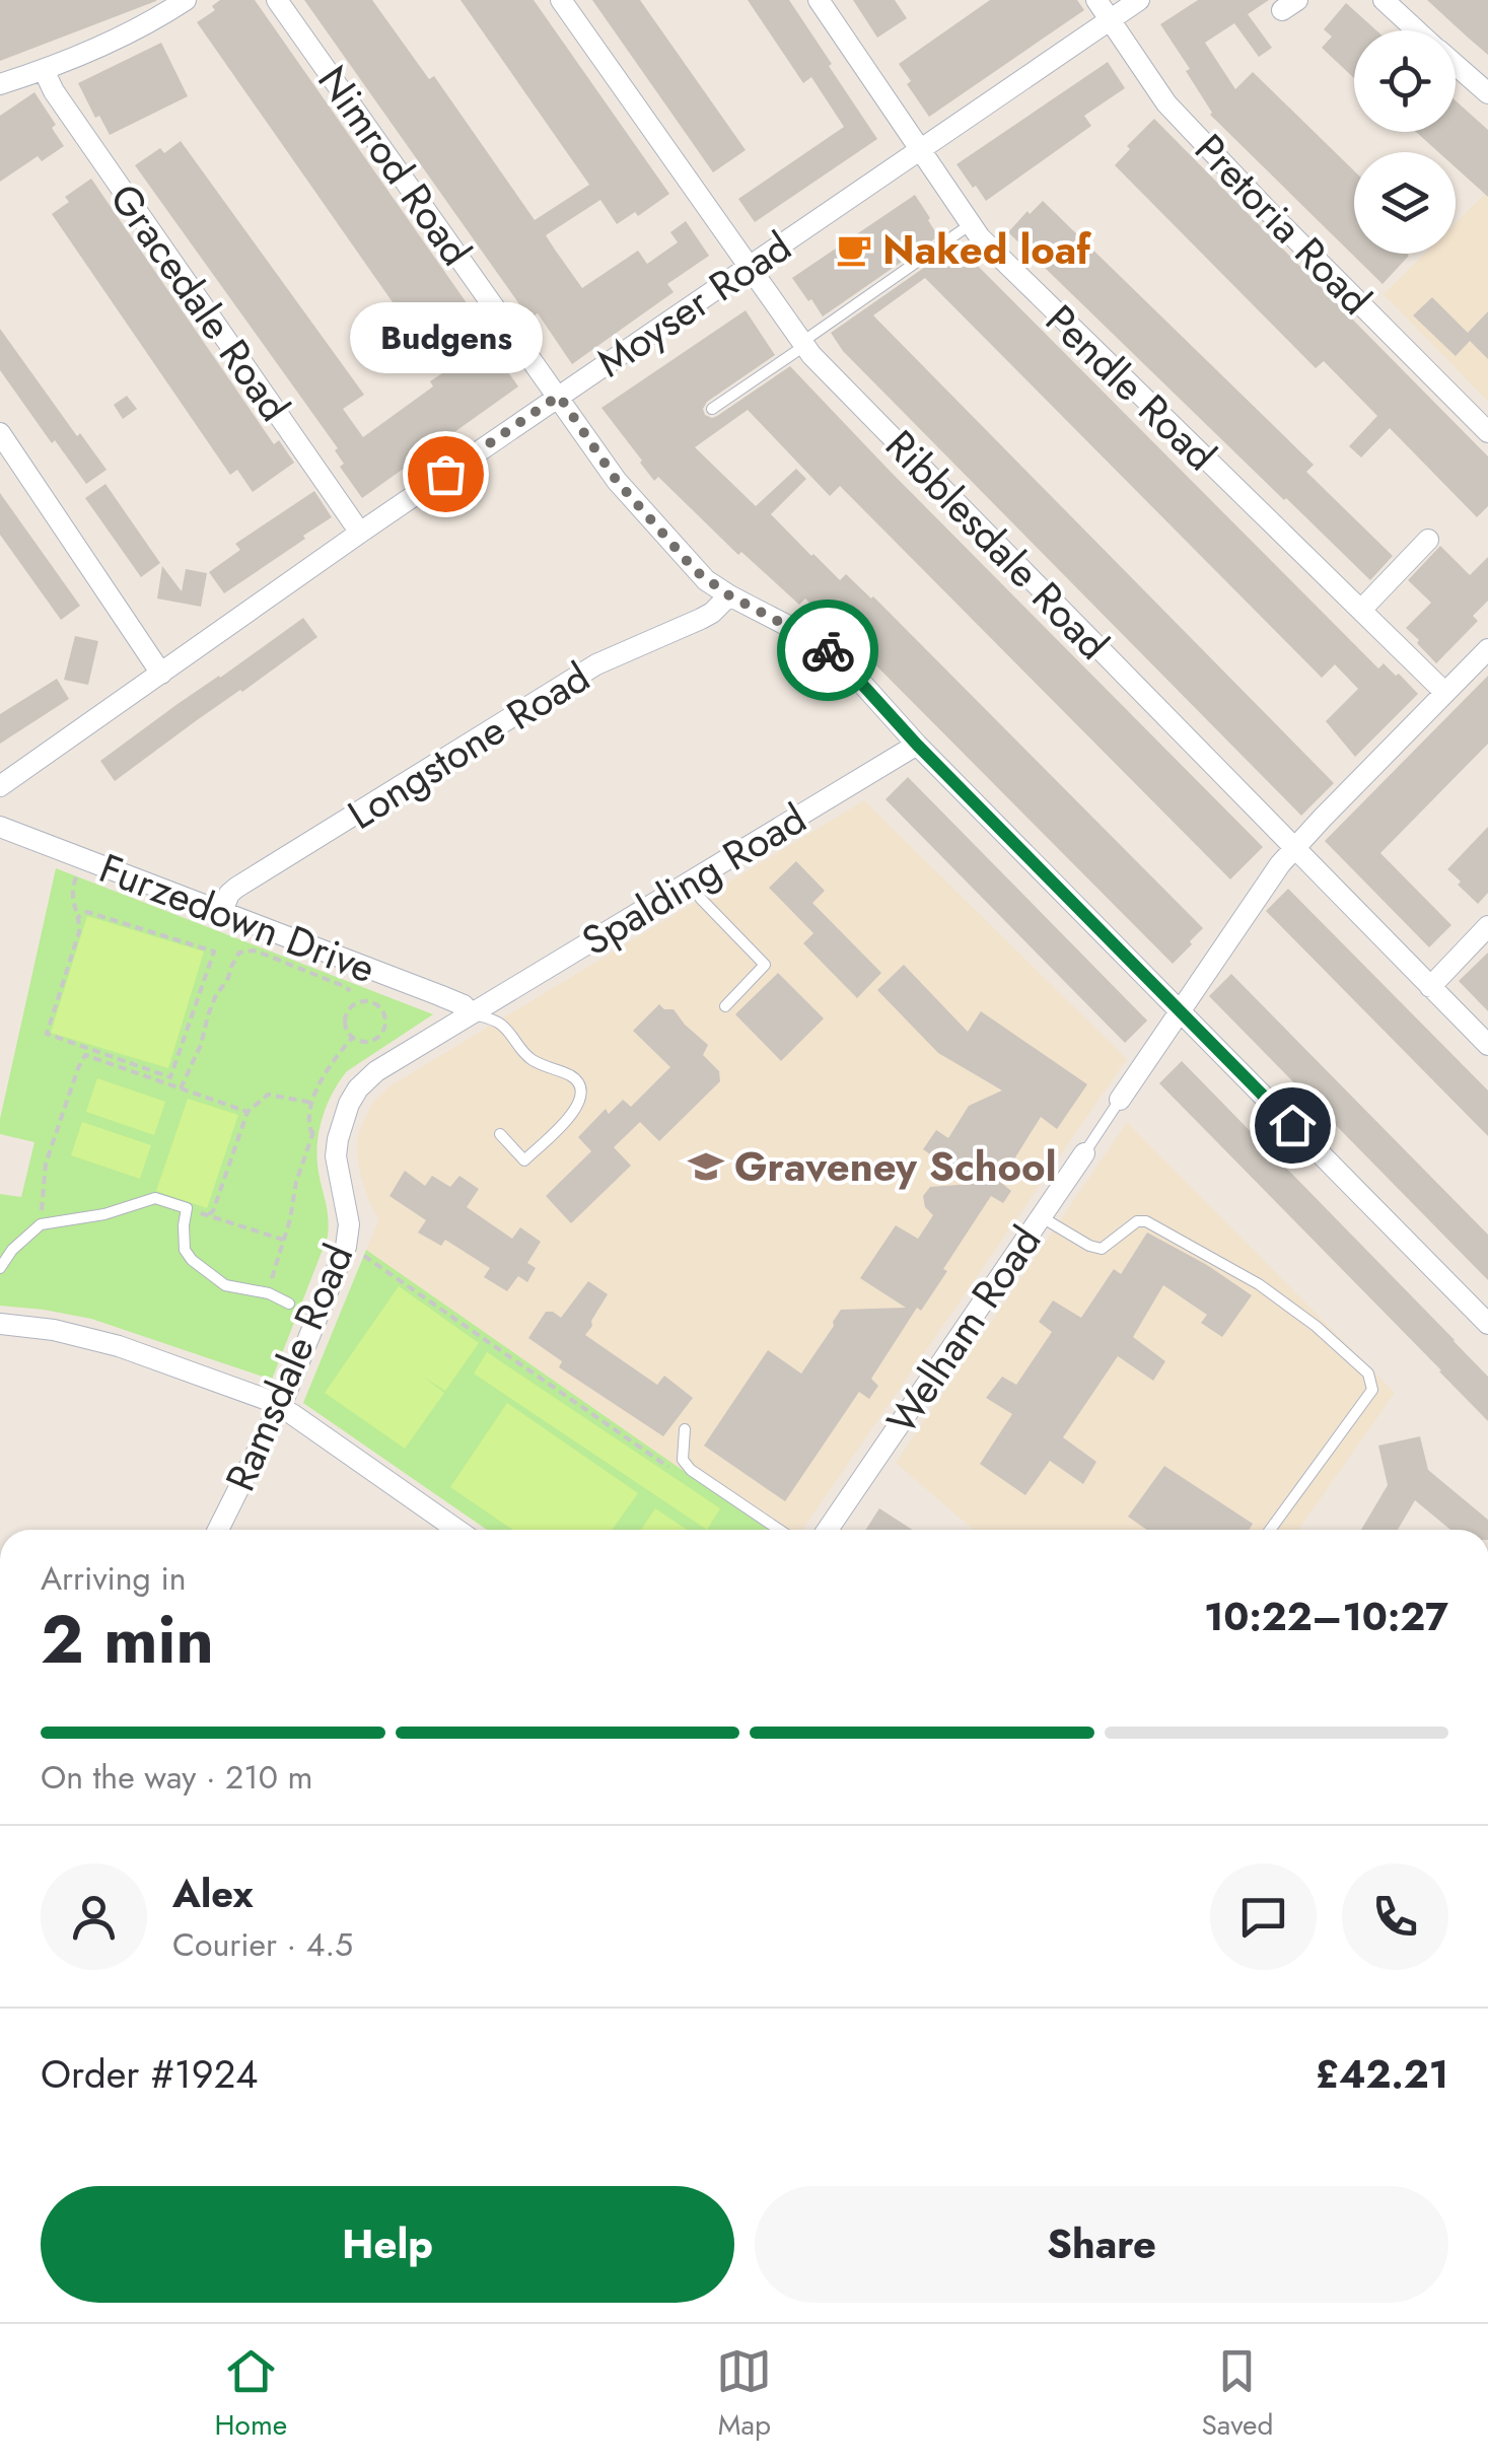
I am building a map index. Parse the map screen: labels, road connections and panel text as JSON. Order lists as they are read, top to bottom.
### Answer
{
  "streets": {
    "street": [
      "Nimrod Road",
      "Pretoria Road",
      "Gracedale Road",
      "Moyser Road",
      "Pendle Road",
      "Ribblesdale Road",
      "Longstone Road",
      "Spalding Road",
      "Furzedown Drive",
      "Welham Road",
      "Ramsdale Road"
    ]
  },
  "crossings": [
    ["Nimrod Road", "Moyser Road"],
    ["Nimrod Road", "Longstone Road"],
    ["Nimrod Road", "Spalding Road"],
    ["Nimrod Road", "Welham Road"],
    ["Pretoria Road", "Moyser Road"],
    ["Gracedale Road", "Moyser Road"],
    ["Moyser Road", "Pendle Road"],
    ["Moyser Road", "Ribblesdale Road"],
    ["Pendle Road", "Welham Road"],
    ["Ribblesdale Road", "Welham Road"],
    ["Longstone Road", "Furzedown Drive"],
    ["Spalding Road", "Furzedown Drive"],
    ["Spalding Road", "Ramsdale Road"],
    ["Furzedown Drive", "Ramsdale Road"]
  ],
  "places": {
    "cafe": ["Naked loaf"],
    "other": ["Budgens"],
    "school or university": ["Graveney School"]
  },
  "page": {
    "bubble": "Budgens",
    "heading": ["2 min", "Arriving in", "10:22–10:27"],
    "panel": [
      "Alex",
      "Courier · 4.5",
      "Order #1924",
      "£42.21"
    ],
    "bar": "On the way · 210 m",
    "buttons": ["Help", "Share"],
    "tabs": ["Home", "Map", "Saved"]
  }
}
